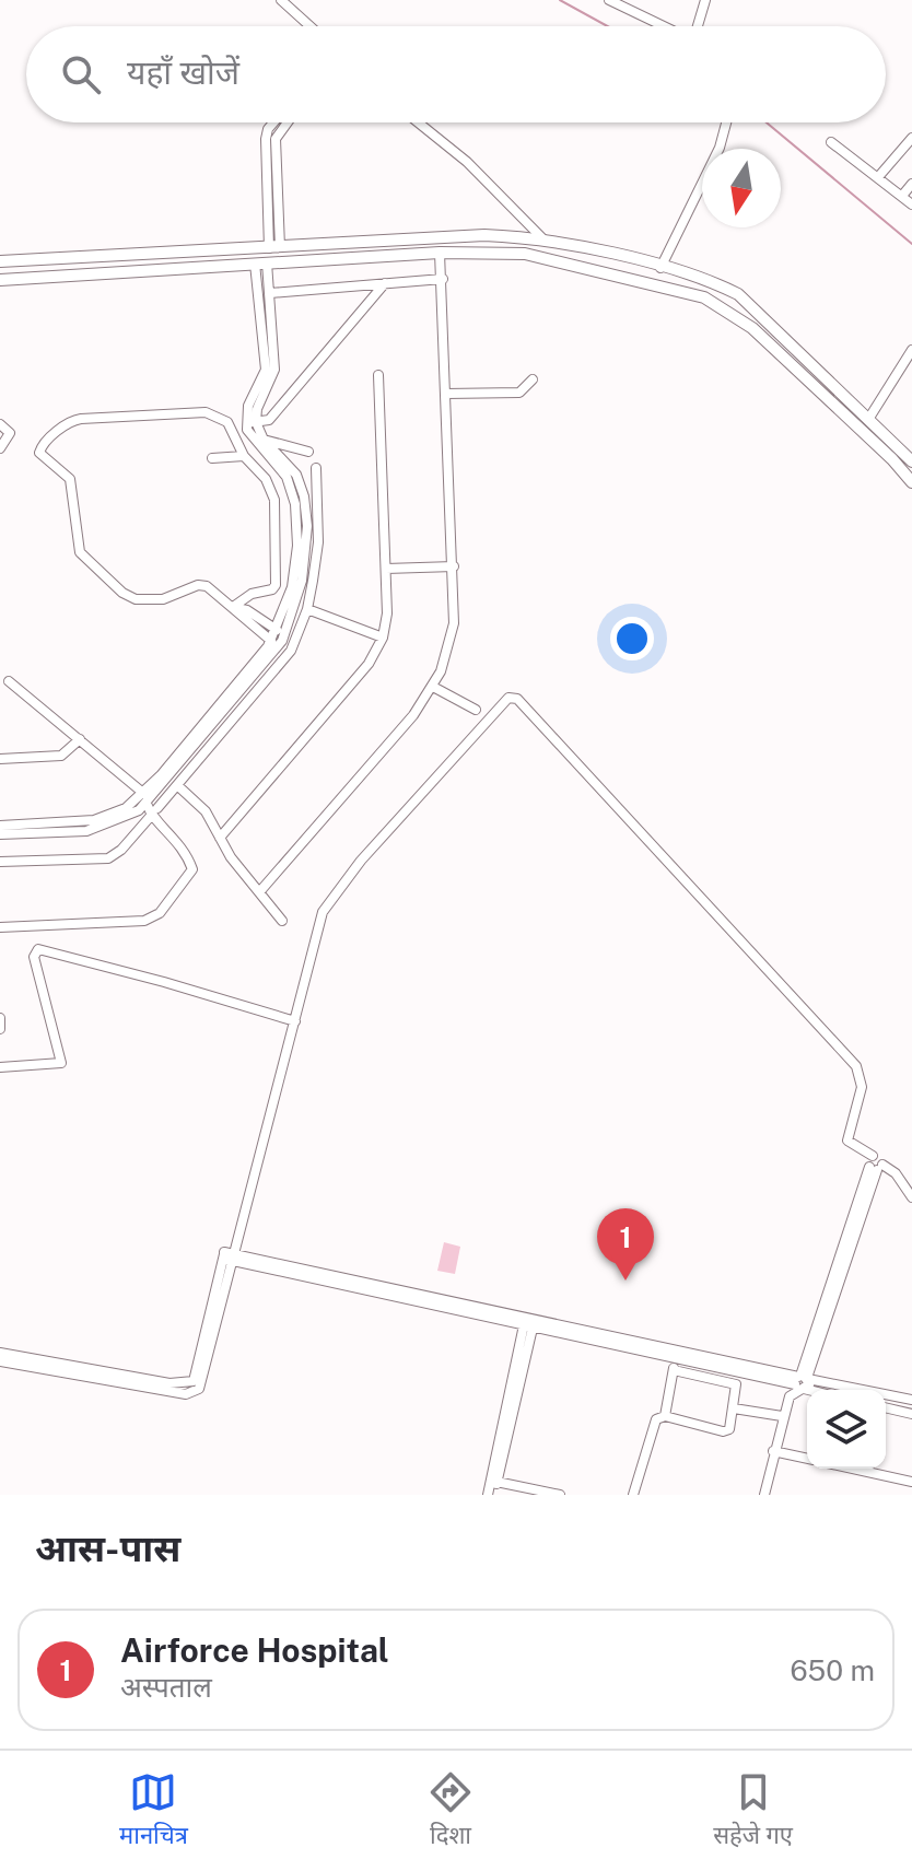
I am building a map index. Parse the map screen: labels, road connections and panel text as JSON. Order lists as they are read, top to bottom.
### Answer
{
  "north": "bottom",
  "page": {
    "search": "यहाँ खोजें",
    "pins": "1",
    "heading": "आस-पास",
    "list": [
      {
        "mark": "1",
        "name": "Airforce Hospital",
        "note": "अस्पताल",
        "value": "650 m"
      }
    ],
    "nav": ["मानचित्र", "दिशा", "सहेजे गए"]
  }
}
